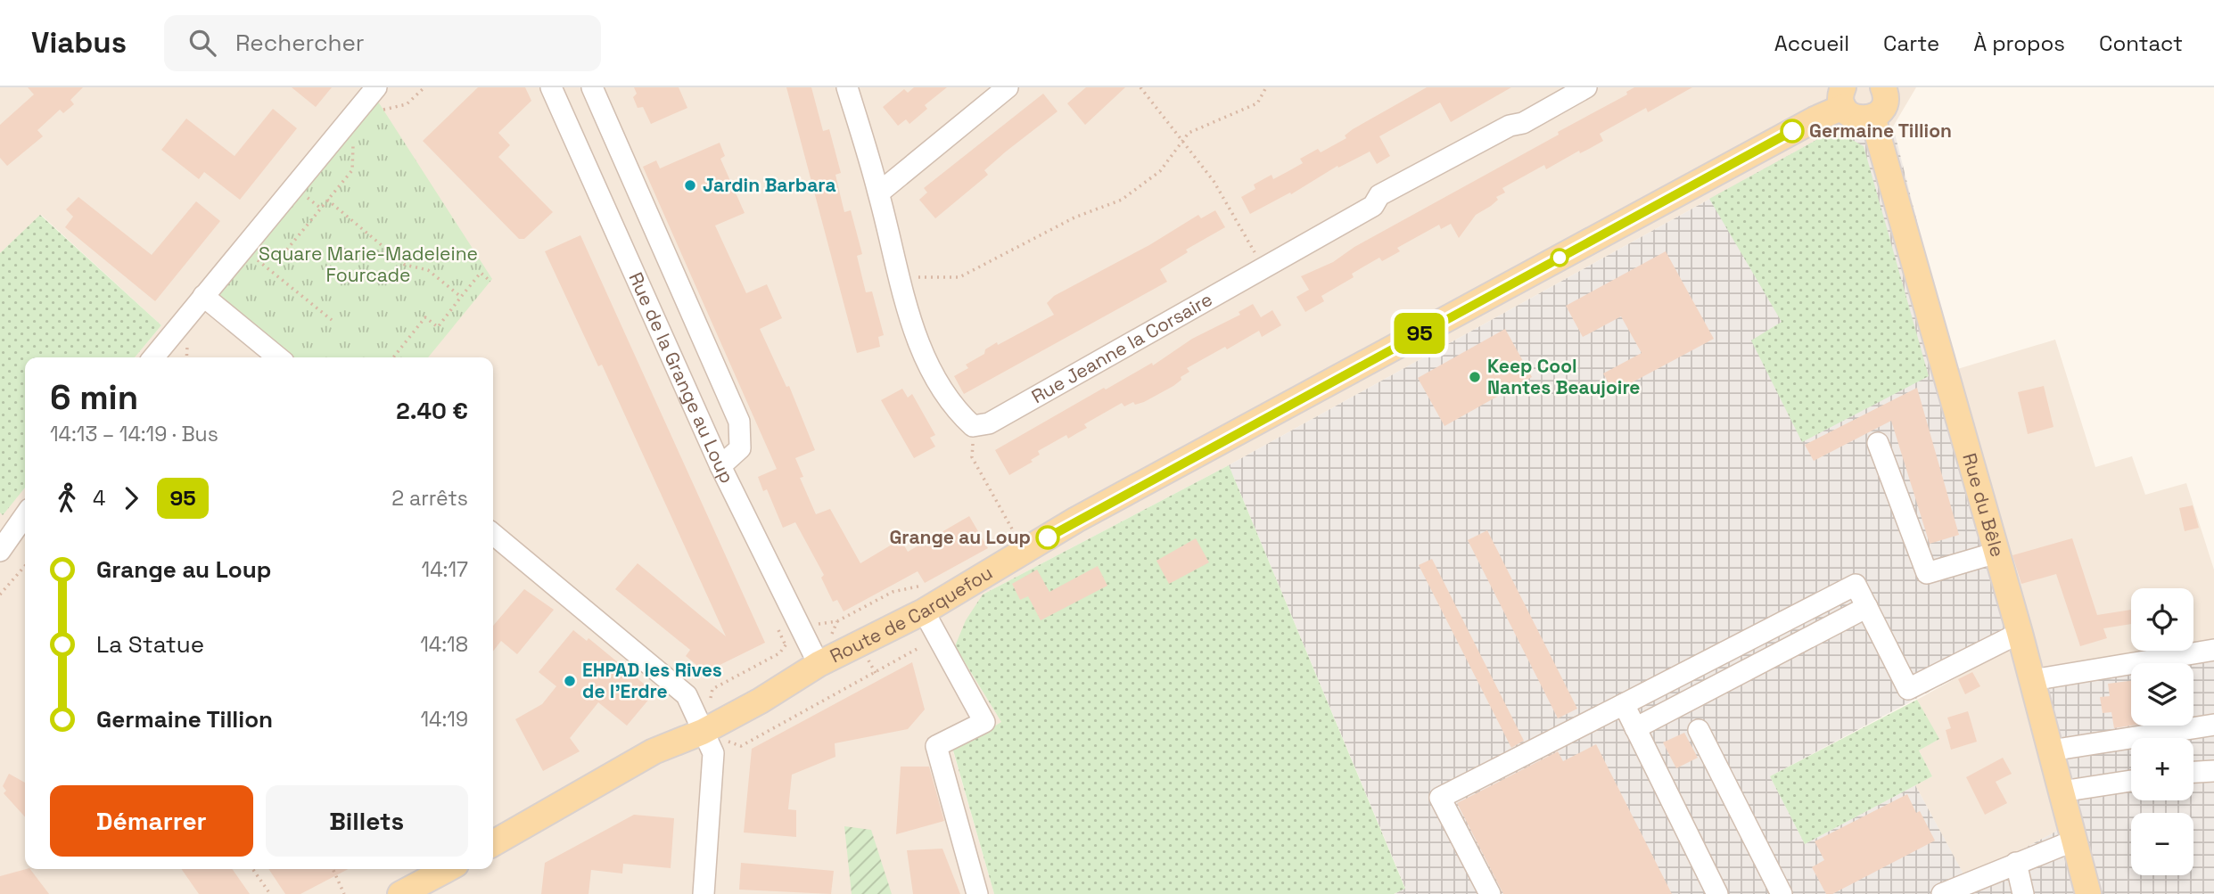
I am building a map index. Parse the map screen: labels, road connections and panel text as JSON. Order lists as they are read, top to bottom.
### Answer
{
  "streets": {
    "main road": ["Rue du Bêle", "Route de Carquefou"],
    "street": ["Rue Jeanne la Corsaire", "Rue de la Grange au Loup"]
  },
  "crossings": [
    ["Rue de la Grange au Loup", "Route de Carquefou"]
  ],
  "parks": ["Square Marie-Madeleine Fourcade"],
  "places": [
    "Germaine Tillion",
    "Jardin Barbara",
    "Keep Cool Nantes Beaujoire",
    "Grange au Loup",
    "EHPAD les Rives de l'Erdre"
  ],
  "lines": ["bus line 95"],
  "page": {
    "header": "Viabus",
    "search": "Rechercher",
    "nav": [
      "Accueil",
      "Carte",
      "À propos",
      "Contact"
    ],
    "on_map": "95",
    "heading": ["6 min", "14:13 – 14:19 · Bus", "2.40 €"],
    "legs": ["4", "95", "2 arrêts"],
    "list": [
      {
        "name": "Grange au Loup",
        "value": "14:17"
      },
      {
        "name": "La Statue",
        "value": "14:18"
      },
      {
        "name": "Germaine Tillion",
        "value": "14:19"
      }
    ],
    "map_buttons": ["+", "−"],
    "buttons": ["Démarrer", "Billets"]
  }
}
